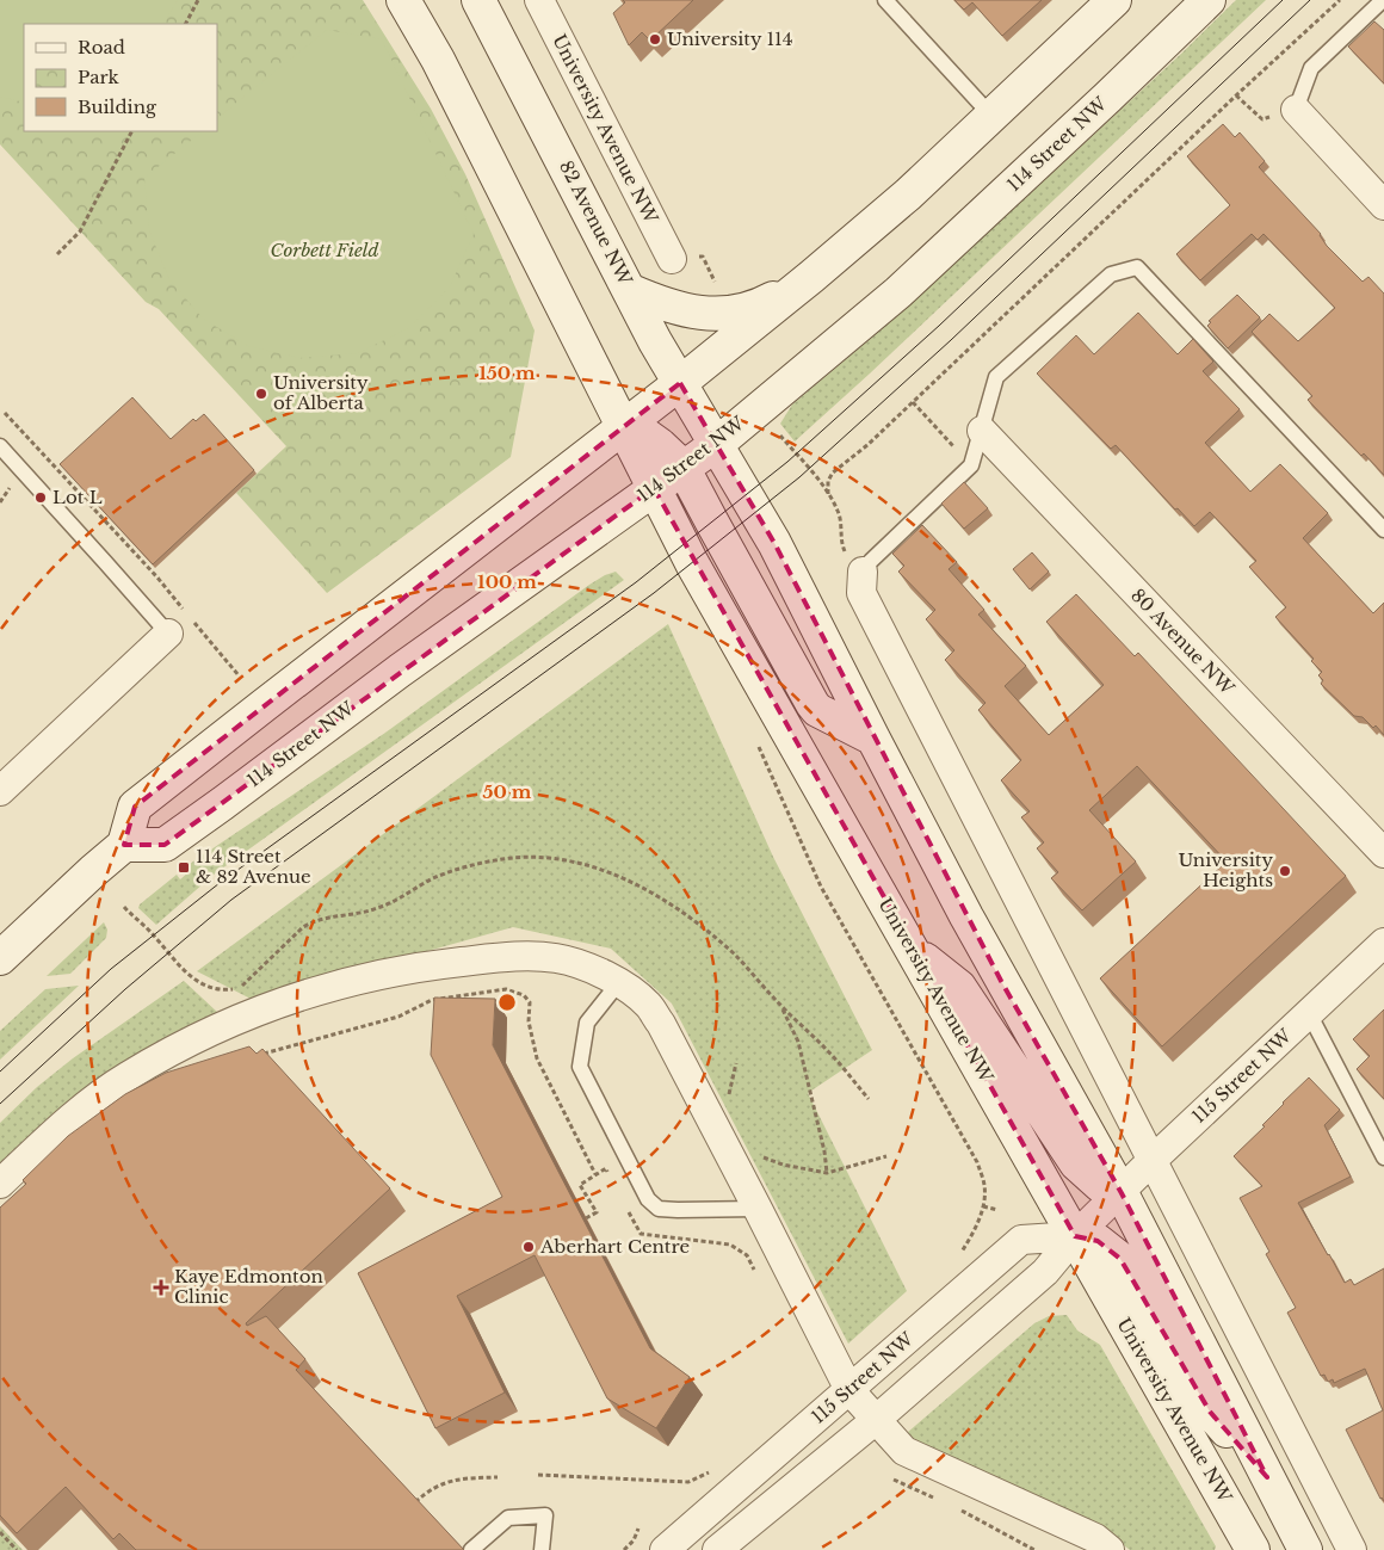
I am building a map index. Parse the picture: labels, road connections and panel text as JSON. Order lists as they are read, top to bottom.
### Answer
{
  "streets": {
    "main road": ["University Avenue NW", "114 Street NW", "82 Avenue NW"],
    "street": ["80 Avenue NW", "115 Street NW"]
  },
  "crossings": [
    ["University Avenue NW", "114 Street NW"],
    ["University Avenue NW", "115 Street NW"],
    ["114 Street NW", "82 Avenue NW"]
  ],
  "parks": ["Corbett Field"],
  "places": {
    "other": [
      "University 114",
      "University of Alberta",
      "Lot L",
      "University Heights",
      "Aberhart Centre"
    ],
    "transit": ["114 Street & 82 Avenue"],
    "health": ["Kaye Edmonton Clinic"]
  },
  "legend": ["Road", "Park", "Building"],
  "rings": ["150 m", "100 m", "50 m"]
}
